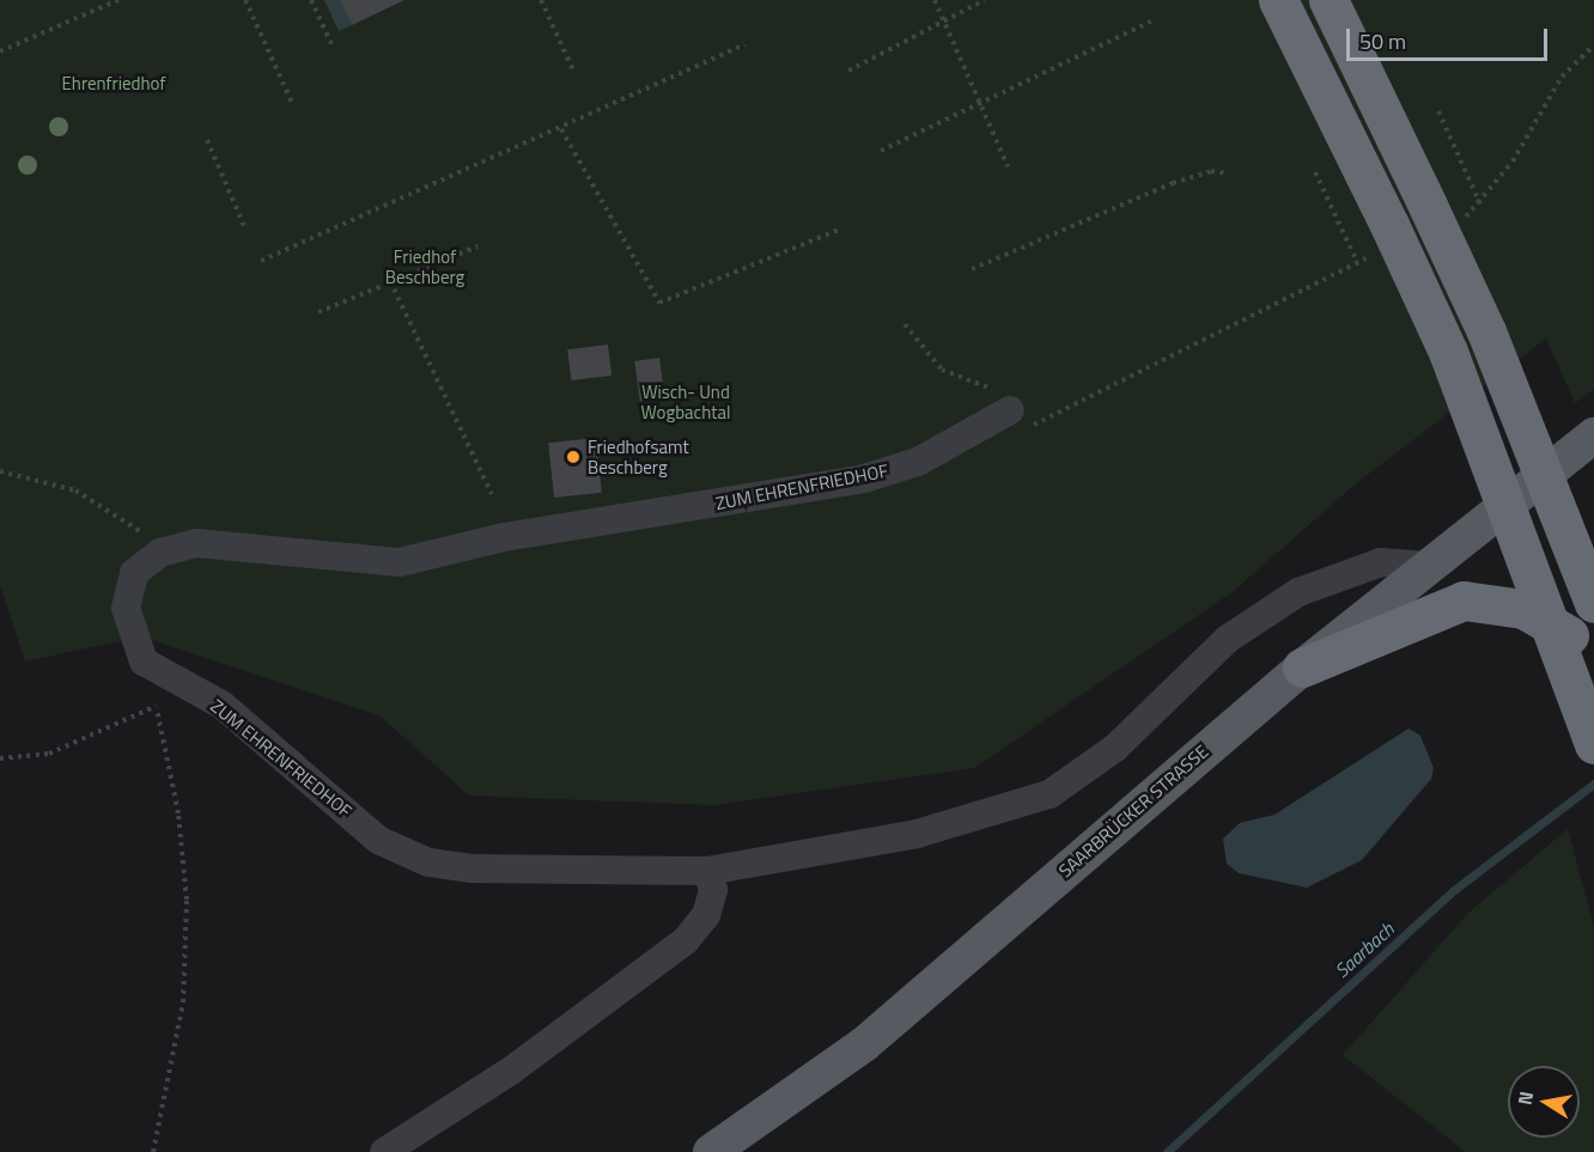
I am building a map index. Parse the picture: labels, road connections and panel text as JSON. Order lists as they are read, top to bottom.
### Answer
{
  "streets": {
    "main road": ["SAARBRÜCKER STRASSE"],
    "lane": ["ZUM EHRENFRIEDHOF"]
  },
  "crossings": [
    ["ZUM EHRENFRIEDHOF", "SAARBRÜCKER STRASSE"]
  ],
  "water": ["Saarbach"],
  "parks": ["Ehrenfriedhof", "Friedhof Beschberg", "Wisch- Und Wogbachtal"],
  "places": ["Friedhofsamt Beschberg"],
  "scale_bar": "50 m",
  "north": "left"
}
